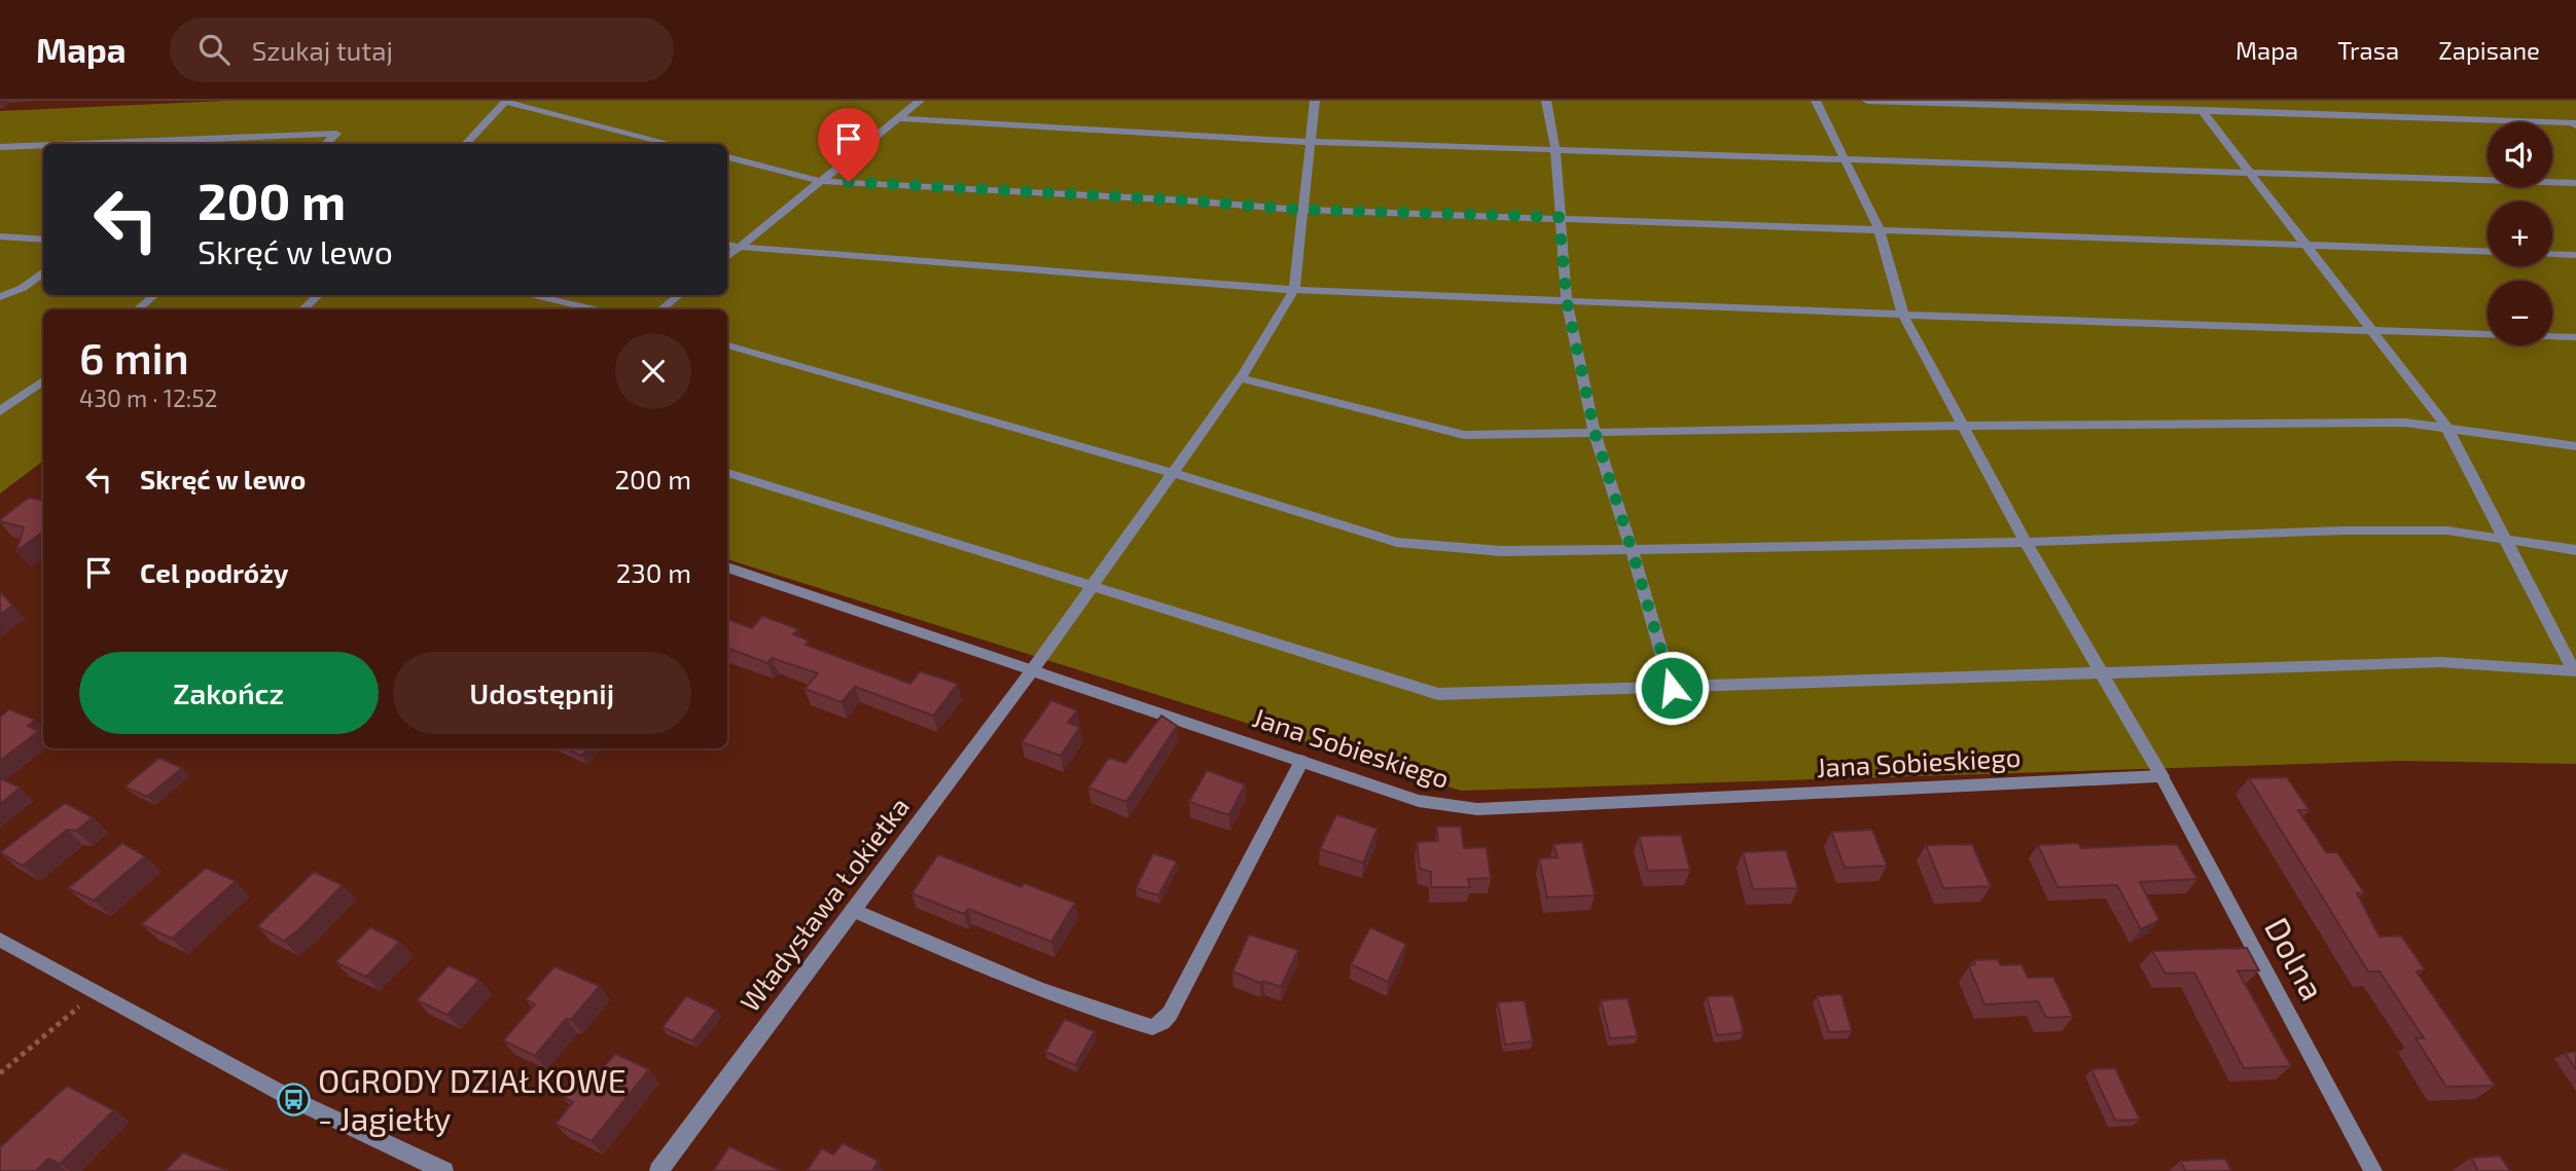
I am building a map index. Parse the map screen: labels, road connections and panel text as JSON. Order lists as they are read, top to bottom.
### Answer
{
  "streets": {
    "street": ["Jana Sobieskiego", "Władysława Łokietka", "Dolna"]
  },
  "crossings": [
    ["Jana Sobieskiego", "Władysława Łokietka"],
    ["Jana Sobieskiego", "Dolna"]
  ],
  "places": {
    "bus stop": ["OGRODY DZIAŁKOWE - Jagiełły"]
  },
  "page": {
    "header": "Mapa",
    "search": "Szukaj tutaj",
    "nav": ["Mapa", "Trasa", "Zapisane"],
    "map_buttons": ["+", "−"],
    "turn": ["200 m", "Skręć w lewo"],
    "heading": ["6 min", "430 m · 12:52"],
    "list": [
      {
        "name": "Skręć w lewo",
        "value": "200 m"
      },
      {
        "name": "Cel podróży",
        "value": "230 m"
      }
    ],
    "buttons": ["Zakończ", "Udostępnij"]
  }
}
